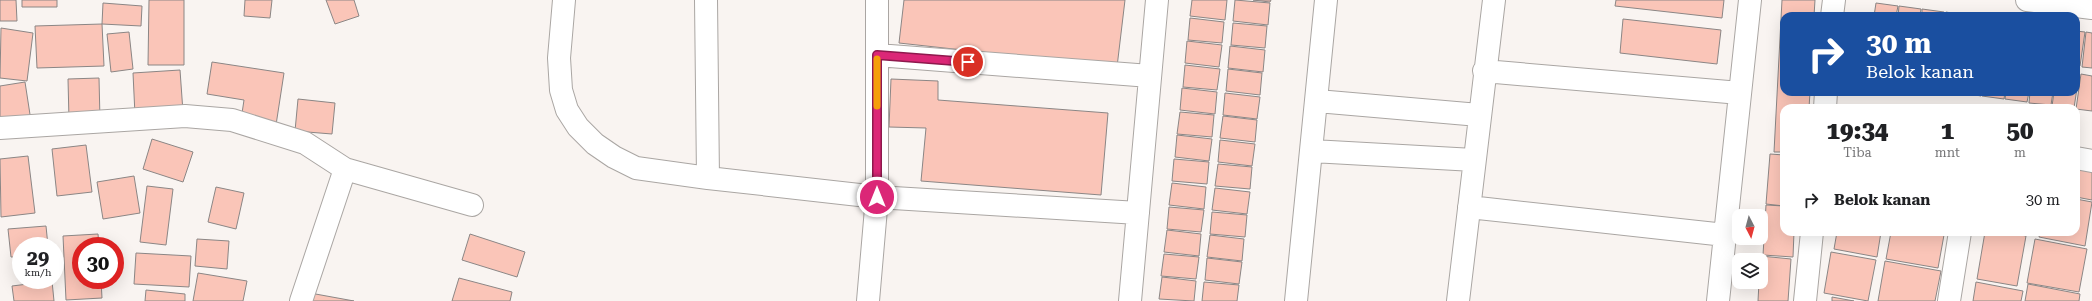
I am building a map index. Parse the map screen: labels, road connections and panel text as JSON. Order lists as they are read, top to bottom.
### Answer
{
  "north": "bottom",
  "page": {
    "turn": ["30 m", "Belok kanan"],
    "eta": [
      "19:34",
      "Tiba",
      "1",
      "mnt",
      "50",
      "m"
    ],
    "list": [
      {
        "name": "Belok kanan",
        "value": "30 m"
      }
    ],
    "speed": "29 km/h",
    "limit": "30"
  }
}
